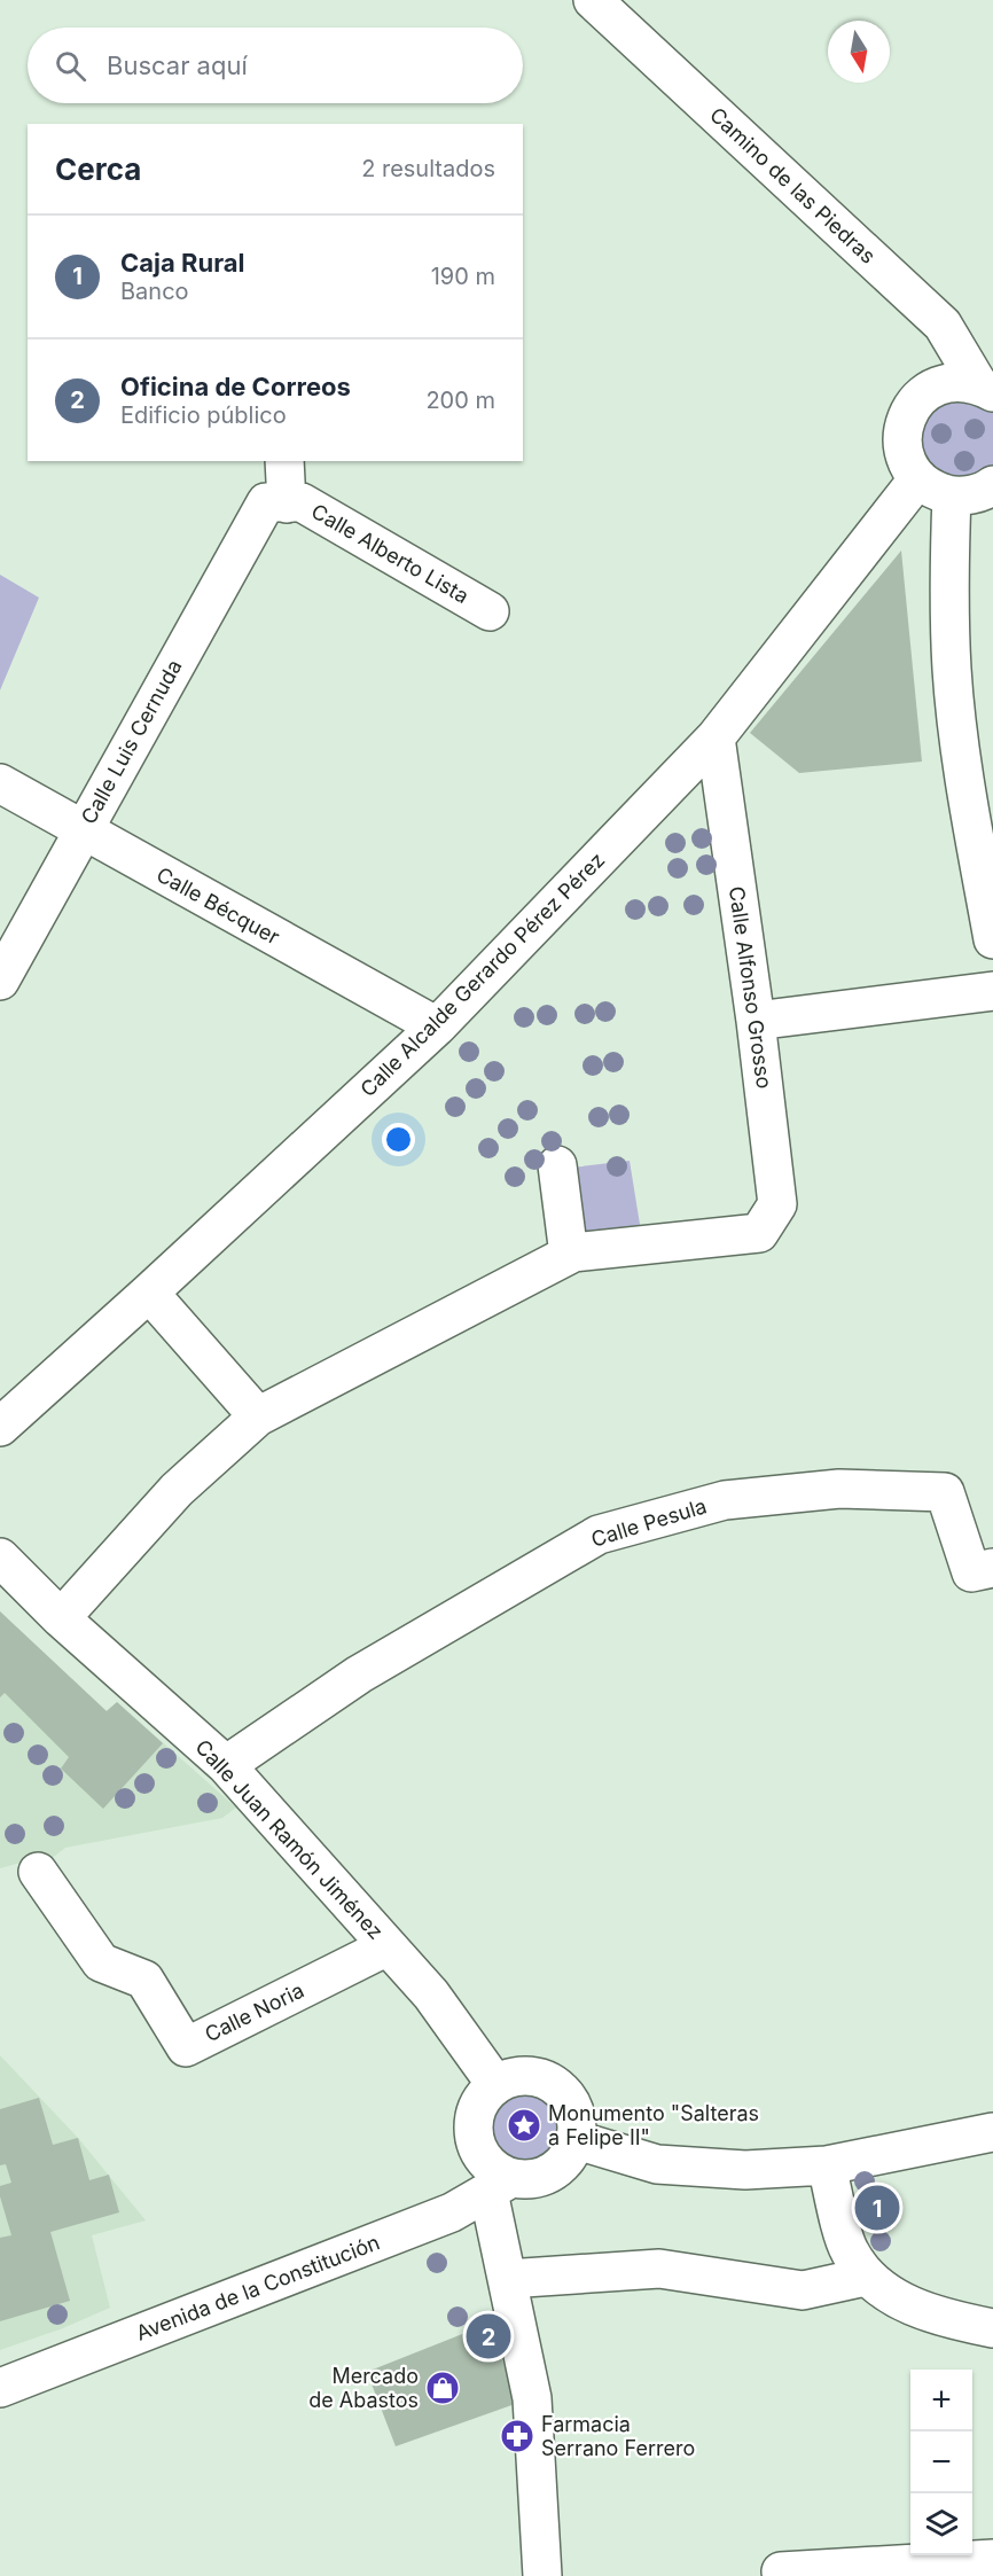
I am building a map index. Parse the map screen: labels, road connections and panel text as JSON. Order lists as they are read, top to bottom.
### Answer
{
  "streets": {
    "street": [
      "Camino de las Piedras",
      "Calle Alberto Lista",
      "Calle Luis Cernuda",
      "Calle Bécquer",
      "Calle Alcalde Gerardo Pérez Pérez",
      "Calle Alfonso Grosso",
      "Calle Pesula",
      "Calle Juan Ramón Jiménez",
      "Calle Noria",
      "Avenida de la Constitución"
    ]
  },
  "crossings": [
    ["Calle Alberto Lista", "Calle Luis Cernuda"],
    ["Calle Luis Cernuda", "Calle Bécquer"],
    ["Calle Bécquer", "Calle Alcalde Gerardo Pérez Pérez"],
    ["Calle Alcalde Gerardo Pérez Pérez", "Calle Alfonso Grosso"],
    ["Calle Pesula", "Calle Juan Ramón Jiménez"],
    ["Calle Juan Ramón Jiménez", "Calle Noria"],
    ["Calle Juan Ramón Jiménez", "Avenida de la Constitución"]
  ],
  "places": {
    "place": ["Monumento \"Salteras a Felipe II\""],
    "shop": ["Mercado de Abastos"],
    "pharmacy": ["Farmacia Serrano Ferrero"]
  },
  "north": "bottom",
  "page": {
    "search": "Buscar aquí",
    "heading": ["Cerca", "2 resultados"],
    "list": [
      {
        "mark": "1",
        "name": "Caja Rural",
        "note": "Banco",
        "value": "190 m"
      },
      {
        "mark": "2",
        "name": "Oficina de Correos",
        "note": "Edificio público",
        "value": "200 m"
      }
    ],
    "pins": ["1", "2"],
    "map_buttons": ["+", "−"]
  }
}
